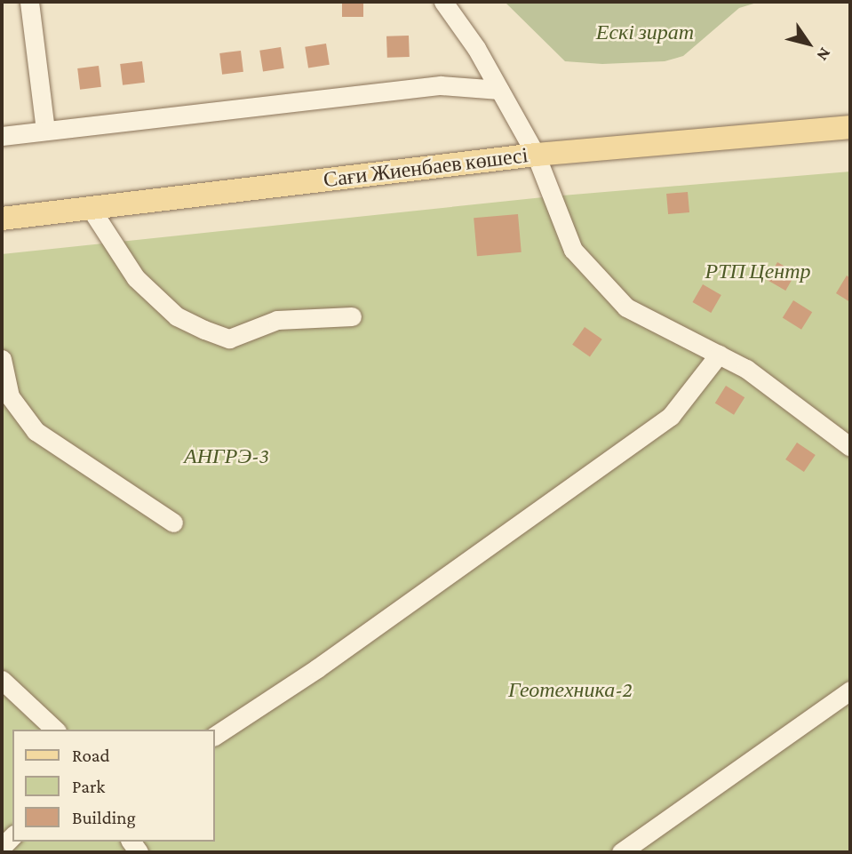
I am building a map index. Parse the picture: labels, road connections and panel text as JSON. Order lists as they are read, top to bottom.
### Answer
{
  "streets": {
    "main road": ["Сағи Жиенбаев көшесі"]
  },
  "parks": [
    "Ескі зират",
    "РТП Центр",
    "АНГРЭ-3",
    "Геотехника-2"
  ],
  "legend": ["Road", "Park", "Building"],
  "north": "bottom right"
}
